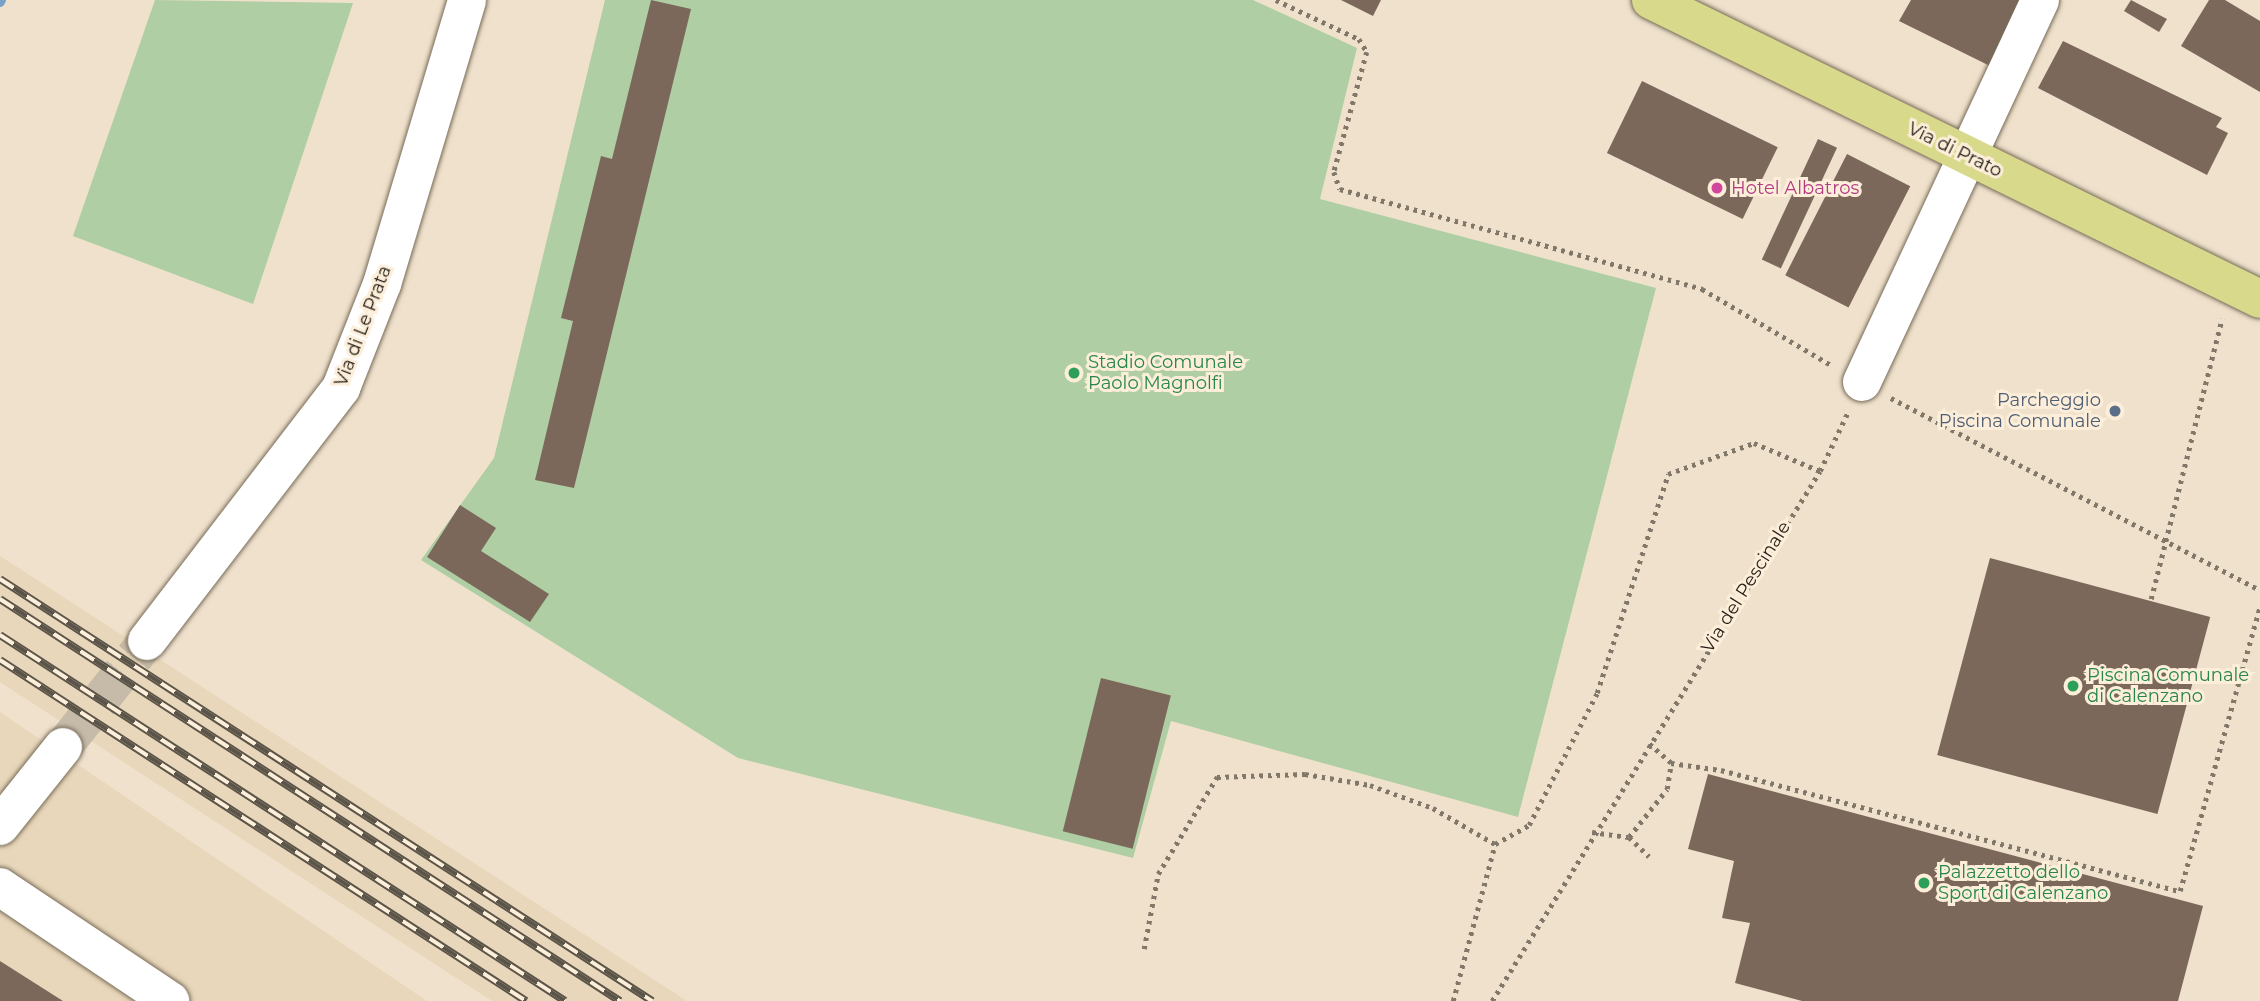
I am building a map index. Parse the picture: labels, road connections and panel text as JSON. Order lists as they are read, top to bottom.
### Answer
{
  "streets": {
    "main road": ["Via di Prato"],
    "street": ["Via di Le Prata"],
    "path": ["Via del Pescinale"]
  },
  "places": [
    "Hotel Albatros",
    "Stadio Comunale Paolo Magnolfi",
    "Parcheggio Piscina Comunale",
    "Piscina Comunale di Calenzano",
    "Palazzetto dello Sport di Calenzano"
  ]
}
